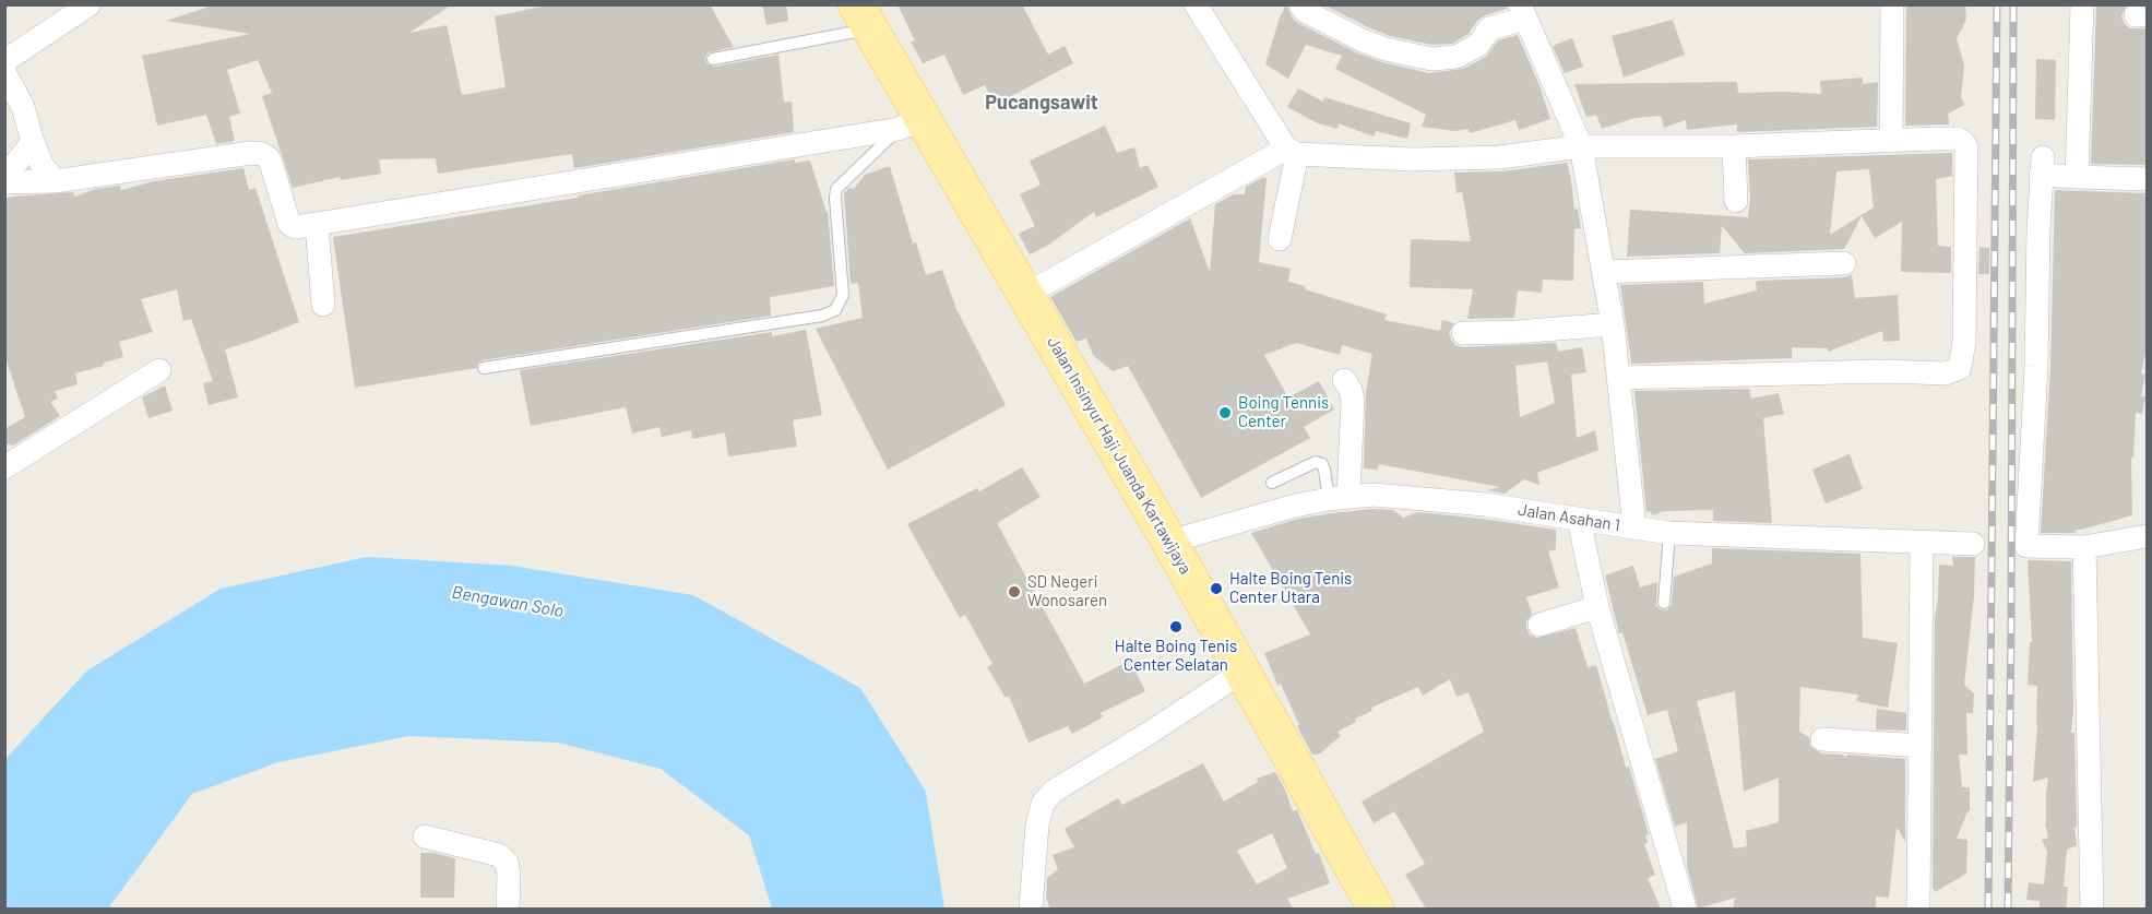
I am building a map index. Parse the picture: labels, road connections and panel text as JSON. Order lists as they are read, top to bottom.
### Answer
{
  "streets": {
    "main road": ["Jalan Insinyur Haji Juanda Kartawijaya"],
    "street": ["Jalan Asahan 1"]
  },
  "crossings": [
    ["Jalan Insinyur Haji Juanda Kartawijaya", "Jalan Asahan 1"]
  ],
  "districts": ["Pucangsawit"],
  "water": ["Bengawan Solo"],
  "places": [
    "Boing Tennis Center",
    "Halte Boing Tenis Center Utara",
    "SD Negeri Wonosaren",
    "Halte Boing Tenis Center Selatan"
  ]
}
